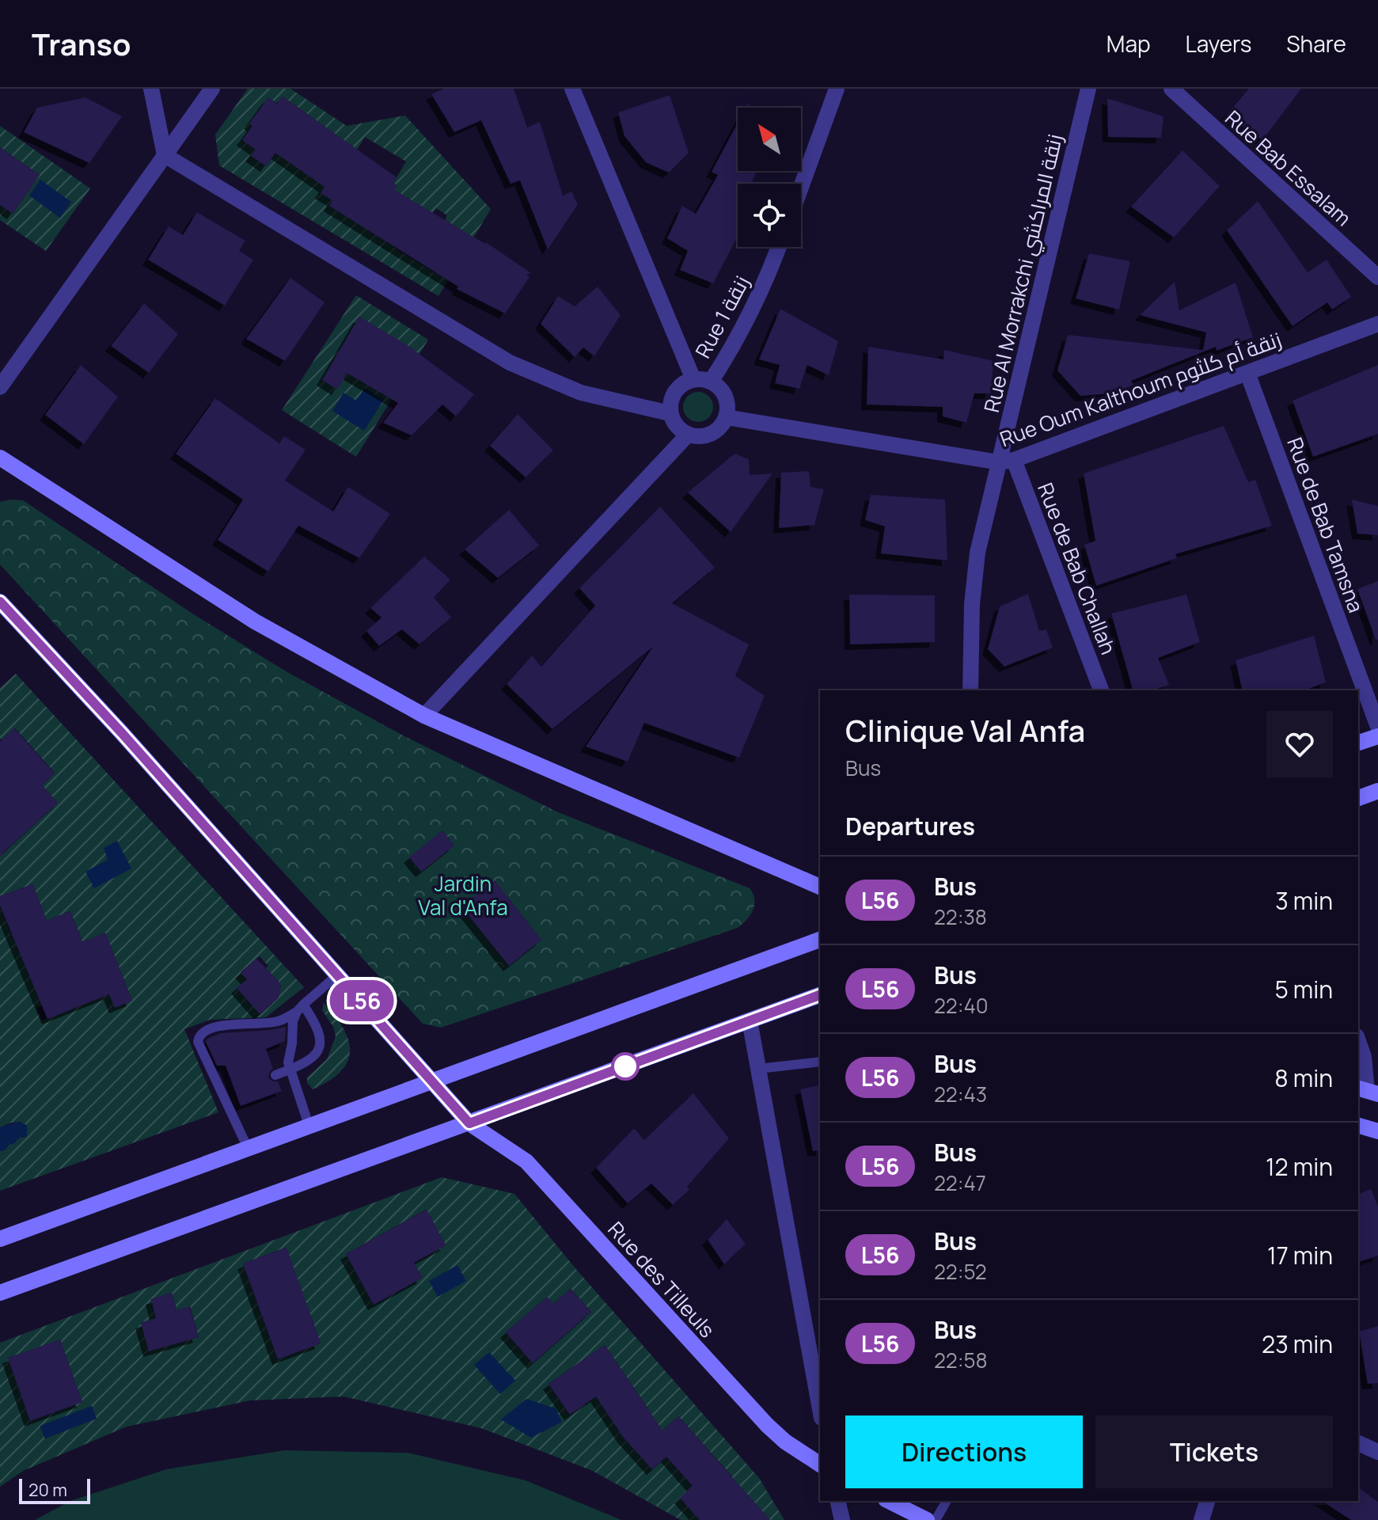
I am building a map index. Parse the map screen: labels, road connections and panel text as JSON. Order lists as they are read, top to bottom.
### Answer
{
  "streets": {
    "main road": ["Rue des Tilleuls"],
    "street": [
      "Rue Bab Essalam",
      "Rue Al Morrakchi زنقة المراكشي",
      "Rue 1 زنقة",
      "Rue Oum Kalthoum زنقة أم كلثوم",
      "Rue de Bab Tamsna",
      "Rue de Bab Challah"
    ]
  },
  "crossings": [
    ["Rue Al Morrakchi زنقة المراكشي", "Rue Oum Kalthoum زنقة أم كلثوم"],
    ["Rue Al Morrakchi زنقة المراكشي", "Rue de Bab Challah"],
    ["Rue 1 زنقة", "Rue Oum Kalthoum زنقة أم كلثوم"],
    ["Rue Oum Kalthoum زنقة أم كلثوم", "Rue de Bab Tamsna"],
    ["Rue Oum Kalthoum زنقة أم كلثوم", "Rue de Bab Challah"]
  ],
  "parks": ["Jardin Val d'Anfa"],
  "lines": ["bus line L56"],
  "scale_bar": "20 m",
  "north": "top left",
  "page": {
    "header": "Transo",
    "nav": ["Map", "Layers", "Share"],
    "on_map": "L56",
    "heading": [
      ["Clinique Val Anfa", "Bus"],
      "Departures"
    ],
    "list": [
      {
        "mark": "L56",
        "name": "Bus",
        "note": "22:38",
        "value": "3 min"
      },
      {
        "mark": "L56",
        "name": "Bus",
        "note": "22:40",
        "value": "5 min"
      },
      {
        "mark": "L56",
        "name": "Bus",
        "note": "22:43",
        "value": "8 min"
      },
      {
        "mark": "L56",
        "name": "Bus",
        "note": "22:47",
        "value": "12 min"
      },
      {
        "mark": "L56",
        "name": "Bus",
        "note": "22:52",
        "value": "17 min"
      },
      {
        "mark": "L56",
        "name": "Bus",
        "note": "22:58",
        "value": "23 min"
      }
    ],
    "buttons": ["Directions", "Tickets"],
    "scale": "20 m"
  }
}
